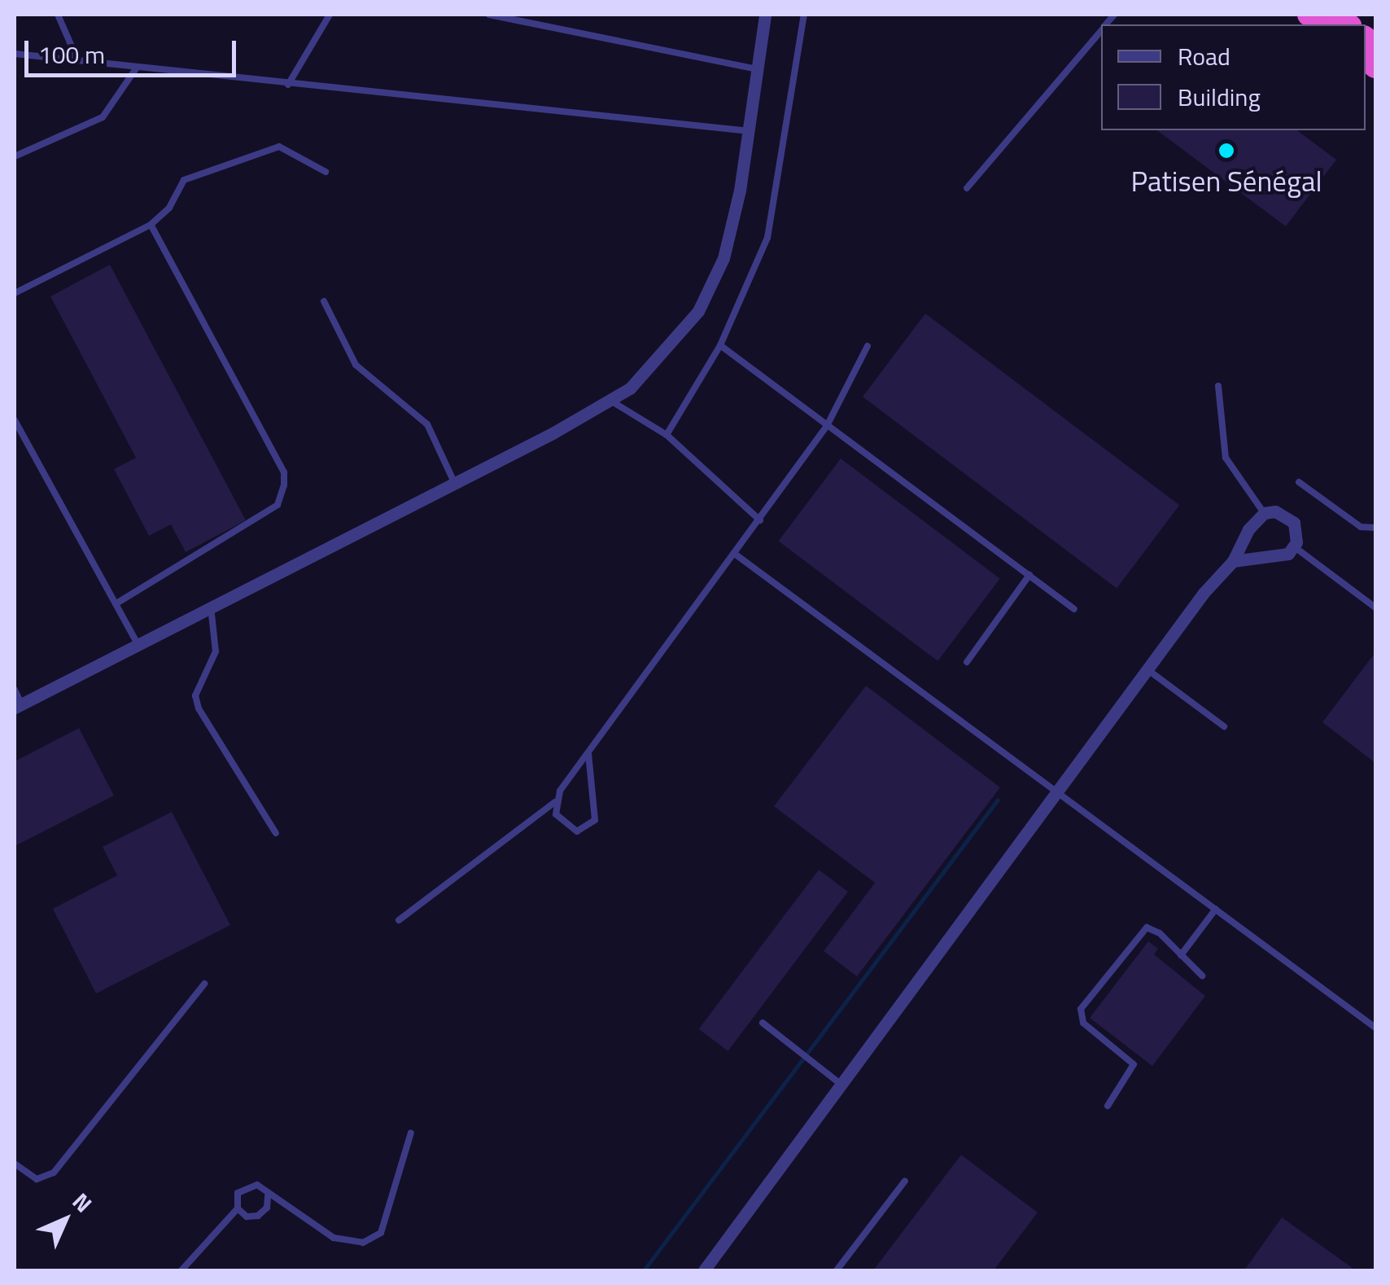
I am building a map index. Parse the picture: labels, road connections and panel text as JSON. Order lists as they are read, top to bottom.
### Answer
{
  "places": ["Patisen Sénégal"],
  "legend": ["Road", "Building"],
  "scale_bar": "100 m",
  "north": "top right"
}
